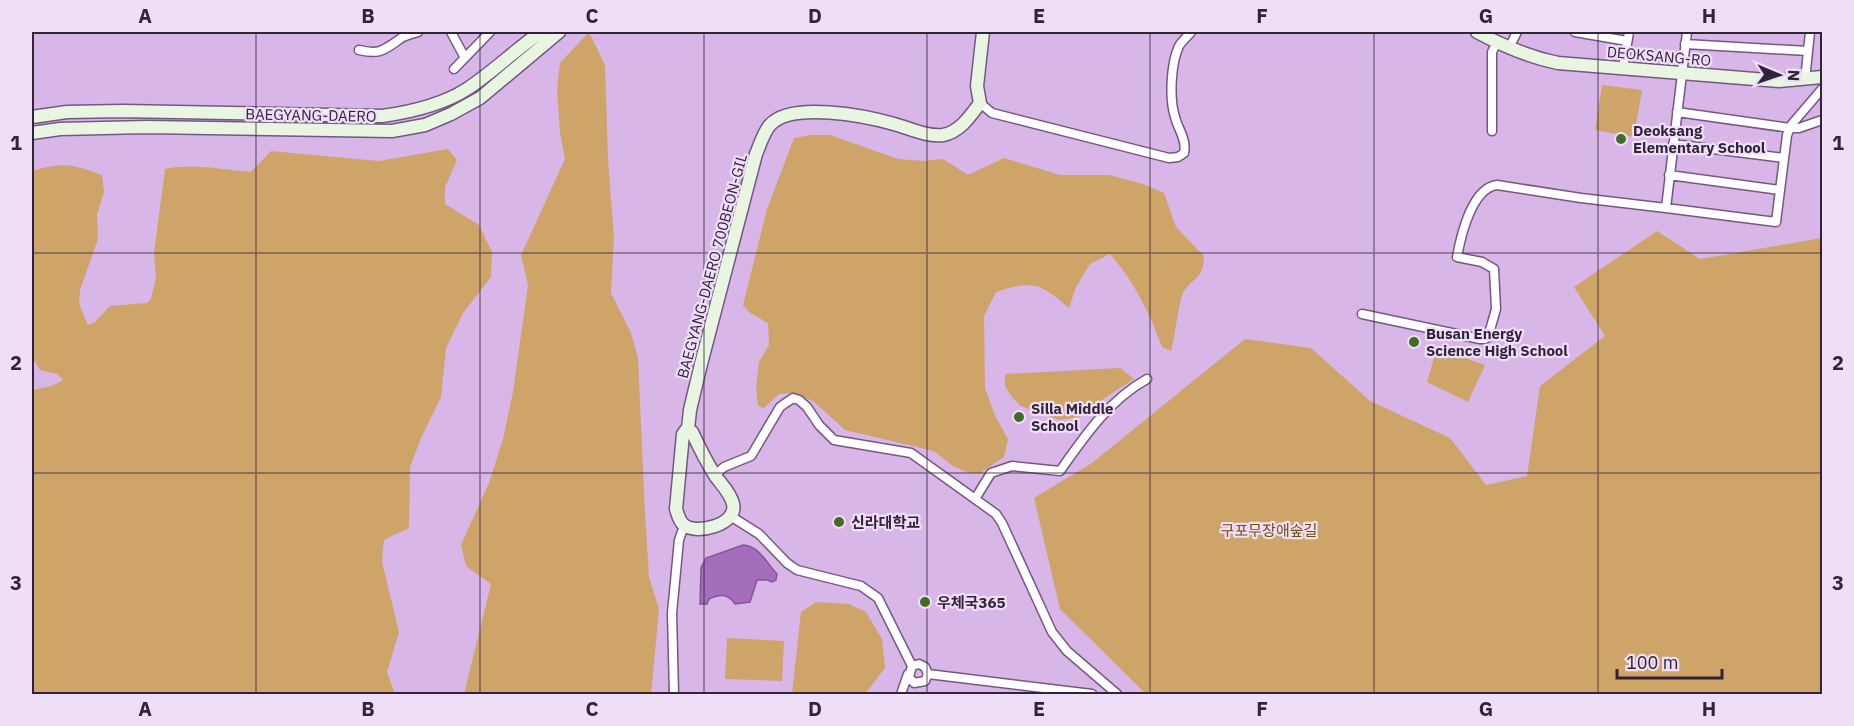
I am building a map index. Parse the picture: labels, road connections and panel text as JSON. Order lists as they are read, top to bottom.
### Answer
{
  "streets": {
    "main road": ["DEOKSANG-RO", "BAEGYANG-DAERO", "BAEGYANG-DAERO 700BEON-GIL"]
  },
  "parks": ["구포무장애숲길"],
  "places": [
    "Deoksang Elementary School",
    "Busan Energy Science High School",
    "Silla Middle School",
    "신라대학교",
    "우체국365"
  ],
  "scale_bar": "100 m",
  "north": "right",
  "grid": {
    "columns": [
      "A",
      "B",
      "C",
      "D",
      "E",
      "F",
      "G",
      "H"
    ],
    "rows": ["1", "2", "3"]
  }
}
